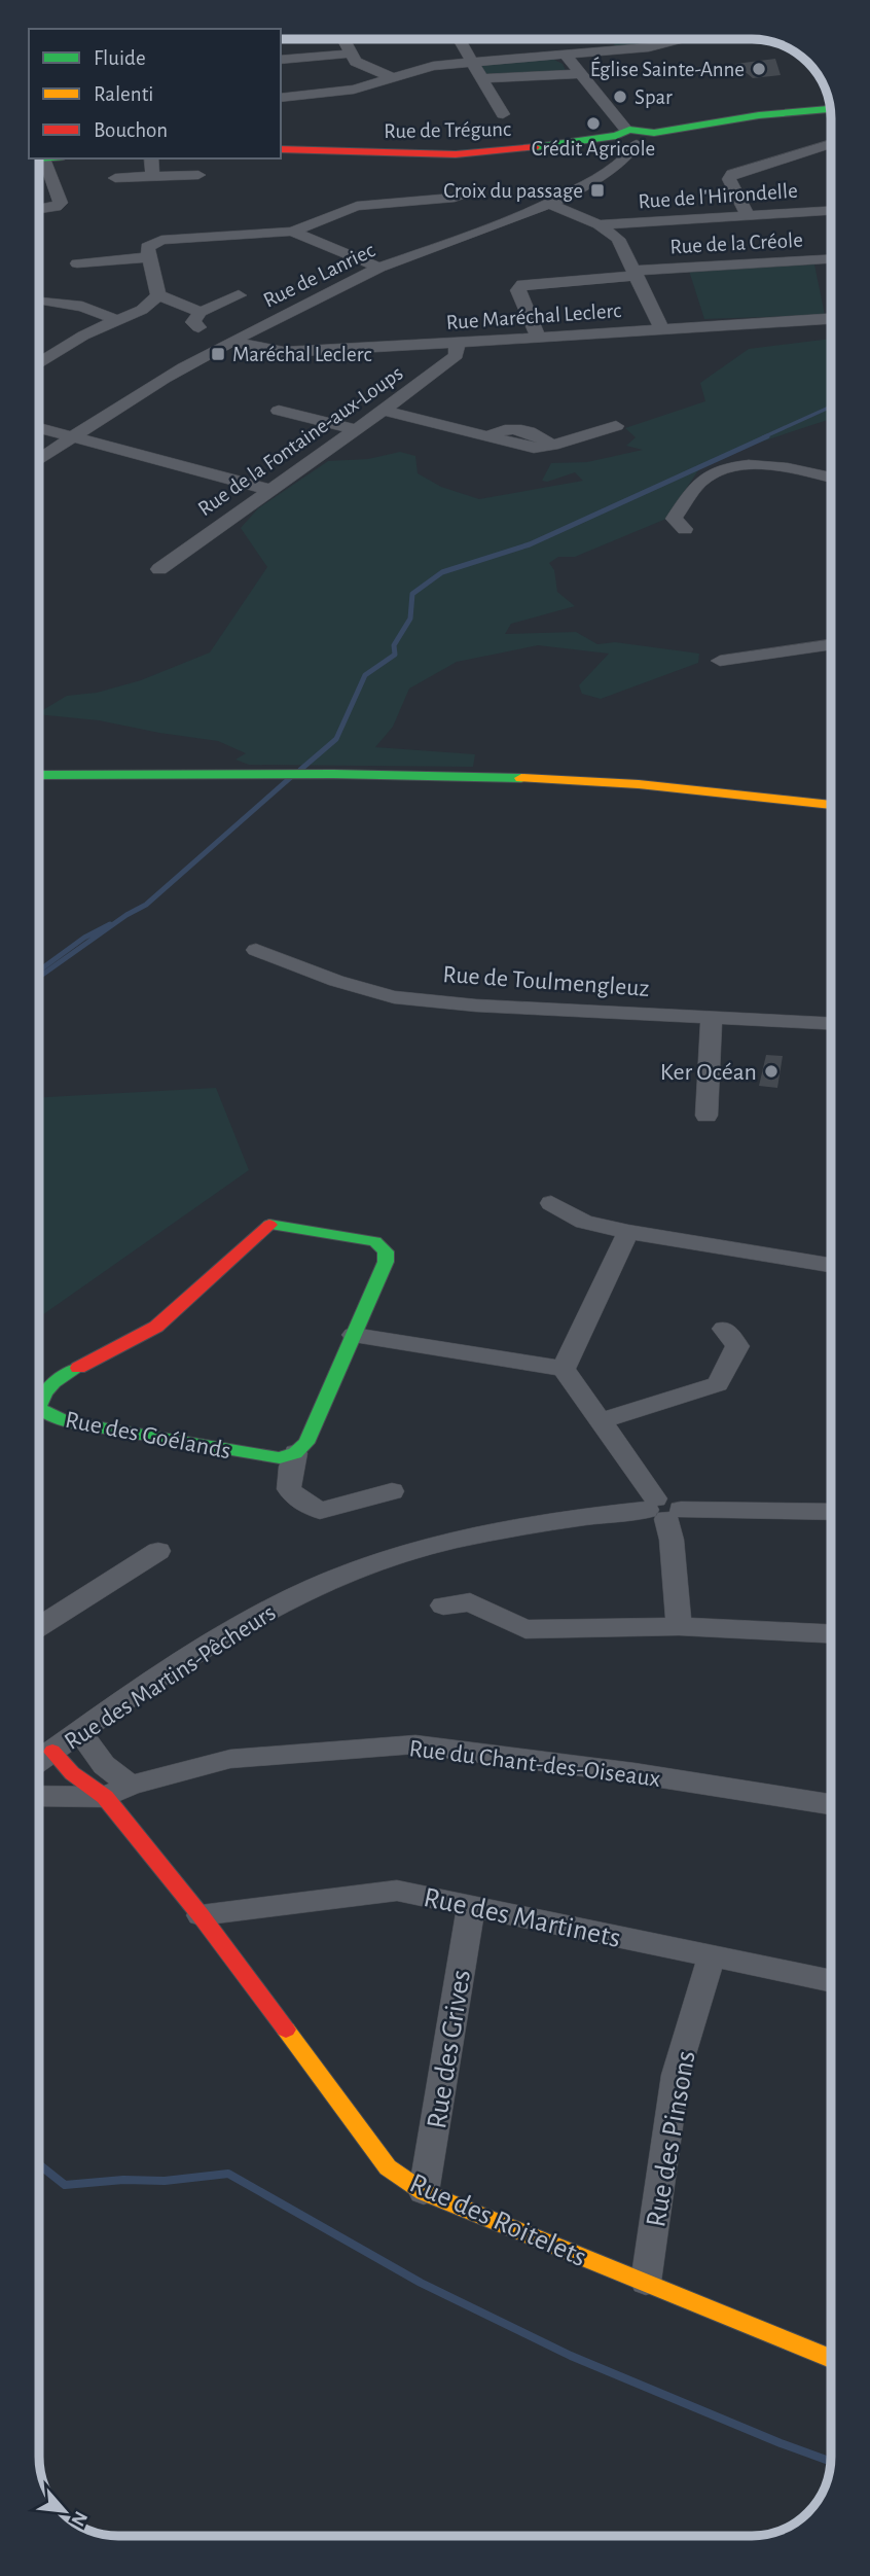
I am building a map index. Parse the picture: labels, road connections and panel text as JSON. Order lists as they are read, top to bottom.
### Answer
{
  "streets": {
    "main road": ["Rue de Trégunc", "Rue des Goélands", "Rue des Roitelets"],
    "street": [
      "Rue de l'Hirondelle",
      "Rue de la Créole",
      "Rue de Lanriec",
      "Rue Maréchal Leclerc",
      "Rue de la Fontaine-aux-Loups",
      "Rue de Toulmengleuz",
      "Rue des Martins-Pêcheurs",
      "Rue du Chant-des-Oiseaux",
      "Rue des Martinets",
      "Rue des Grives",
      "Rue des Pinsons"
    ]
  },
  "crossings": [
    ["Rue de la Créole", "Rue Maréchal Leclerc"],
    ["Rue de Lanriec", "Rue Maréchal Leclerc"],
    ["Rue Maréchal Leclerc", "Rue de la Fontaine-aux-Loups"],
    ["Rue des Martins-Pêcheurs", "Rue des Roitelets"],
    ["Rue des Martinets", "Rue des Grives"],
    ["Rue des Martinets", "Rue des Pinsons"],
    ["Rue des Martinets", "Rue des Roitelets"],
    ["Rue des Grives", "Rue des Roitelets"],
    ["Rue des Pinsons", "Rue des Roitelets"]
  ],
  "places": {
    "other": [
      "Église Sainte-Anne",
      "Spar",
      "Crédit Agricole",
      "Ker Océan"
    ],
    "transit": ["Croix du passage", "Maréchal Leclerc"]
  },
  "legend": ["Fluide", "Ralenti", "Bouchon"],
  "north": "bottom right"
}
